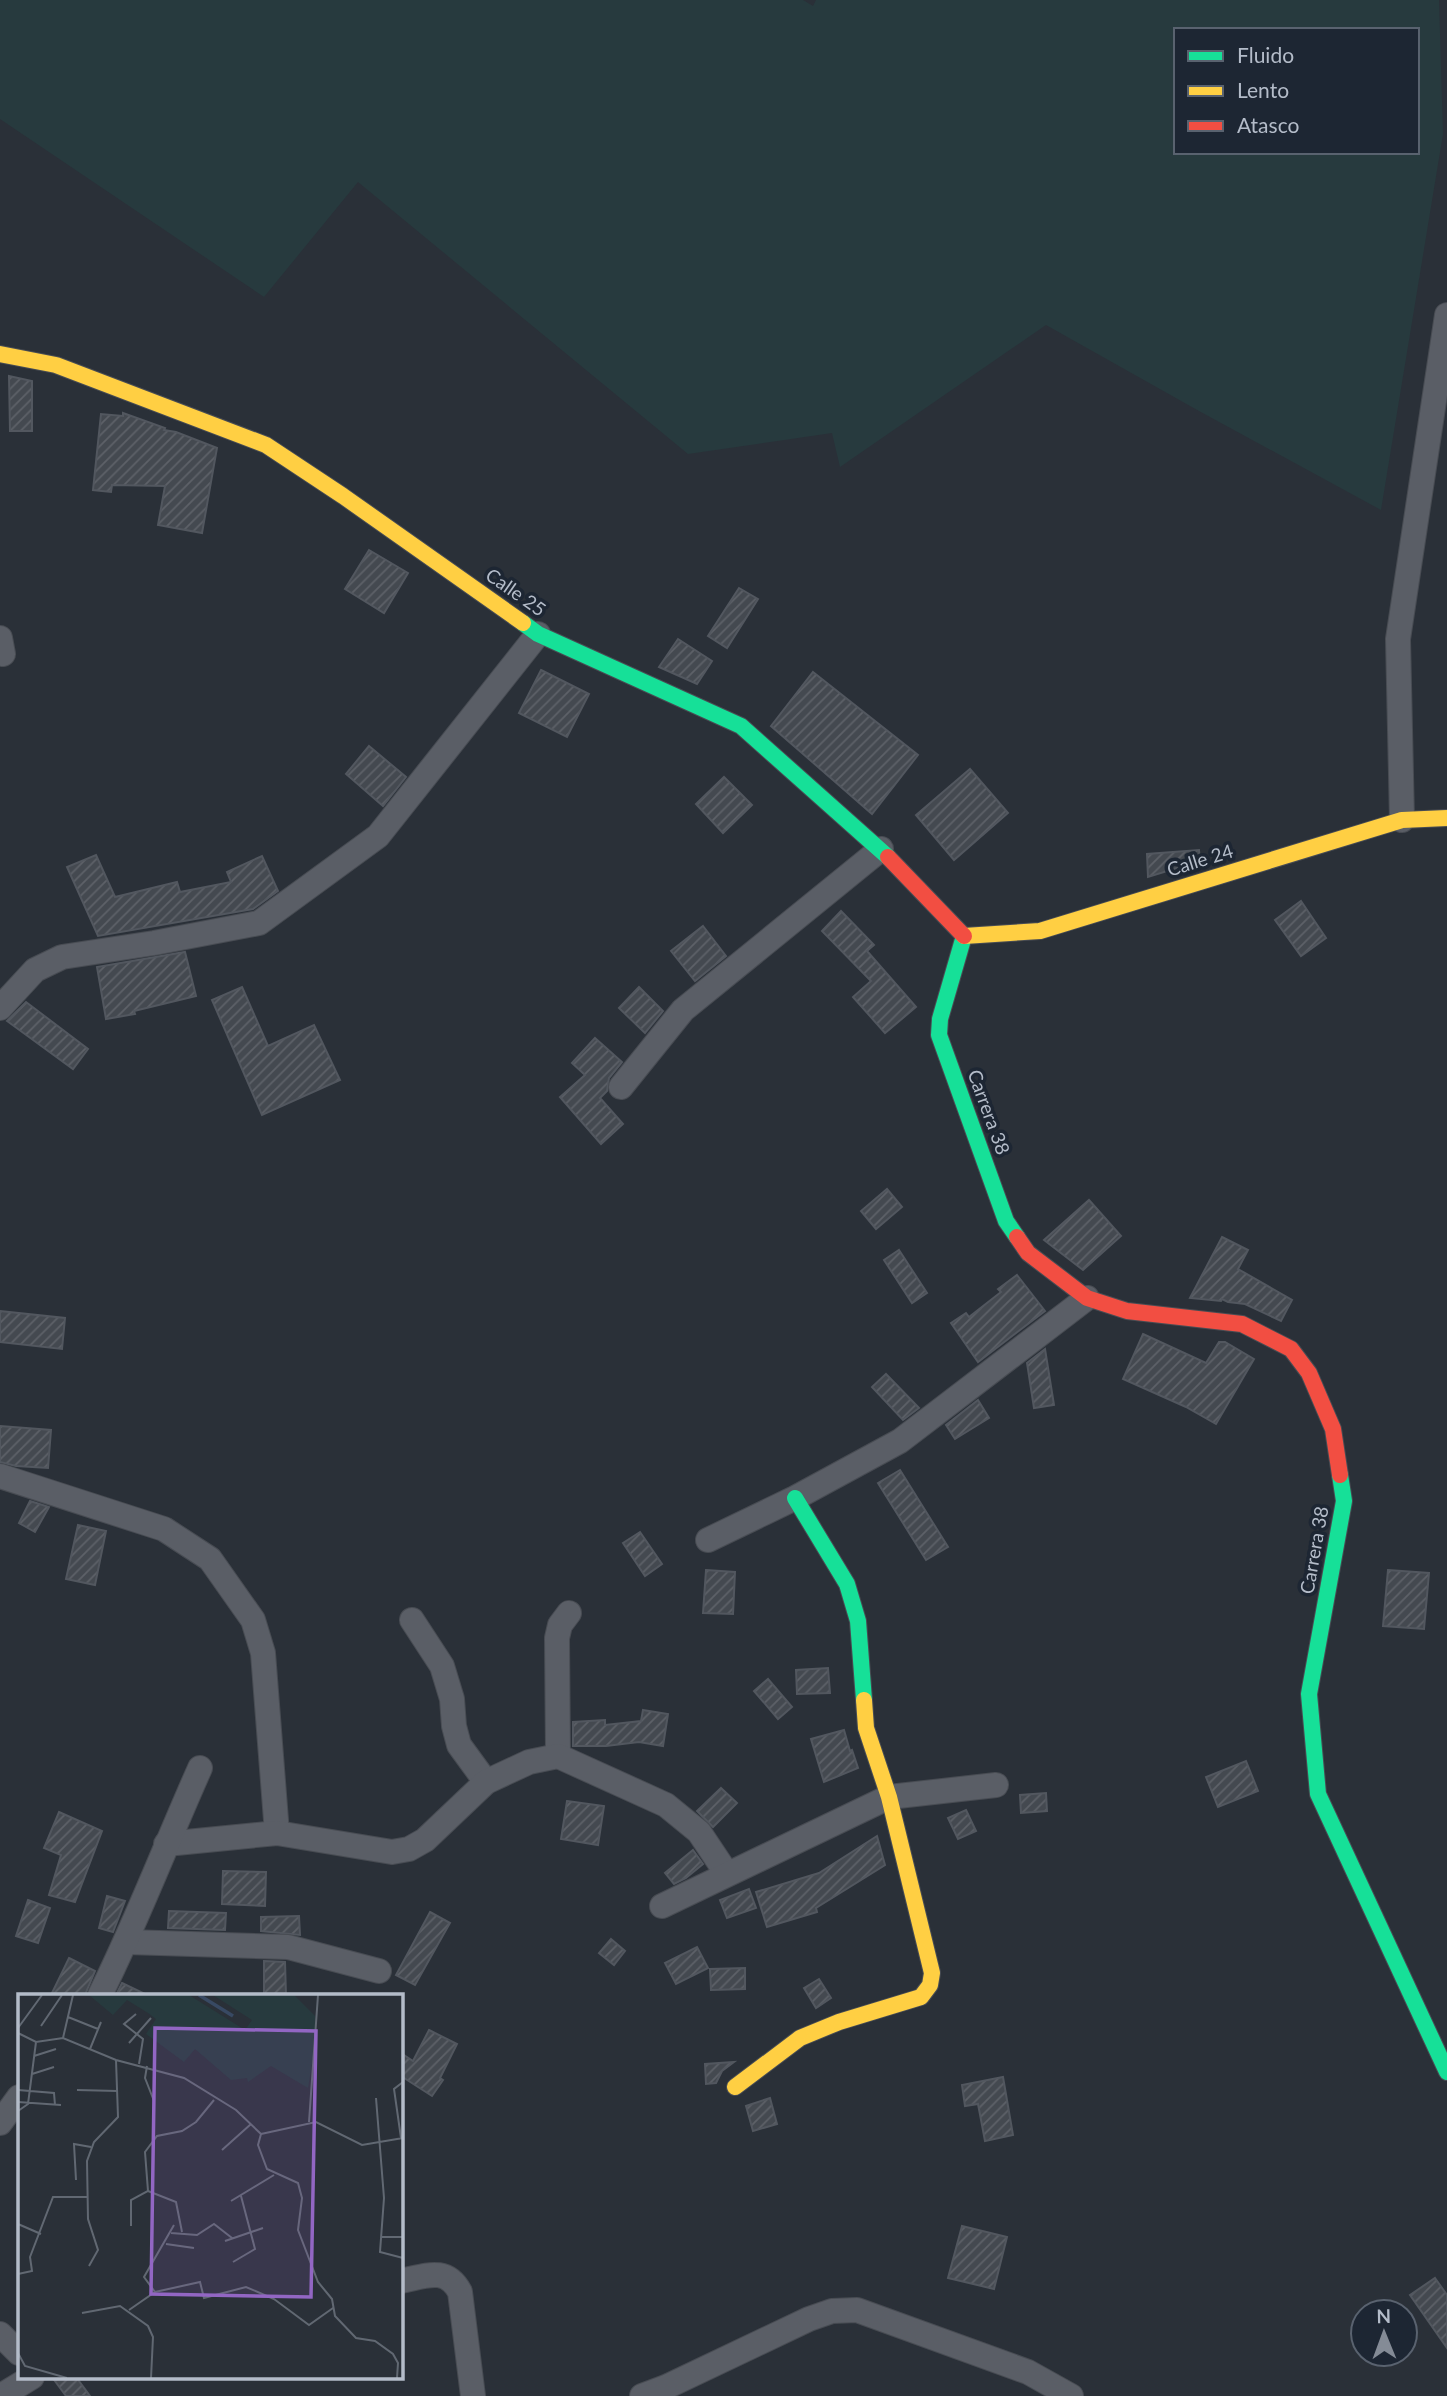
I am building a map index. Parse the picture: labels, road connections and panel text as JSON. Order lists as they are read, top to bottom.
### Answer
{
  "streets": {
    "street": ["Calle 25", "Calle 24", "Carrera 38"]
  },
  "crossings": [
    ["Calle 25", "Calle 24"],
    ["Calle 25", "Carrera 38"],
    ["Calle 24", "Carrera 38"]
  ],
  "legend": ["Fluido", "Lento", "Atasco"],
  "north": "top"
}
